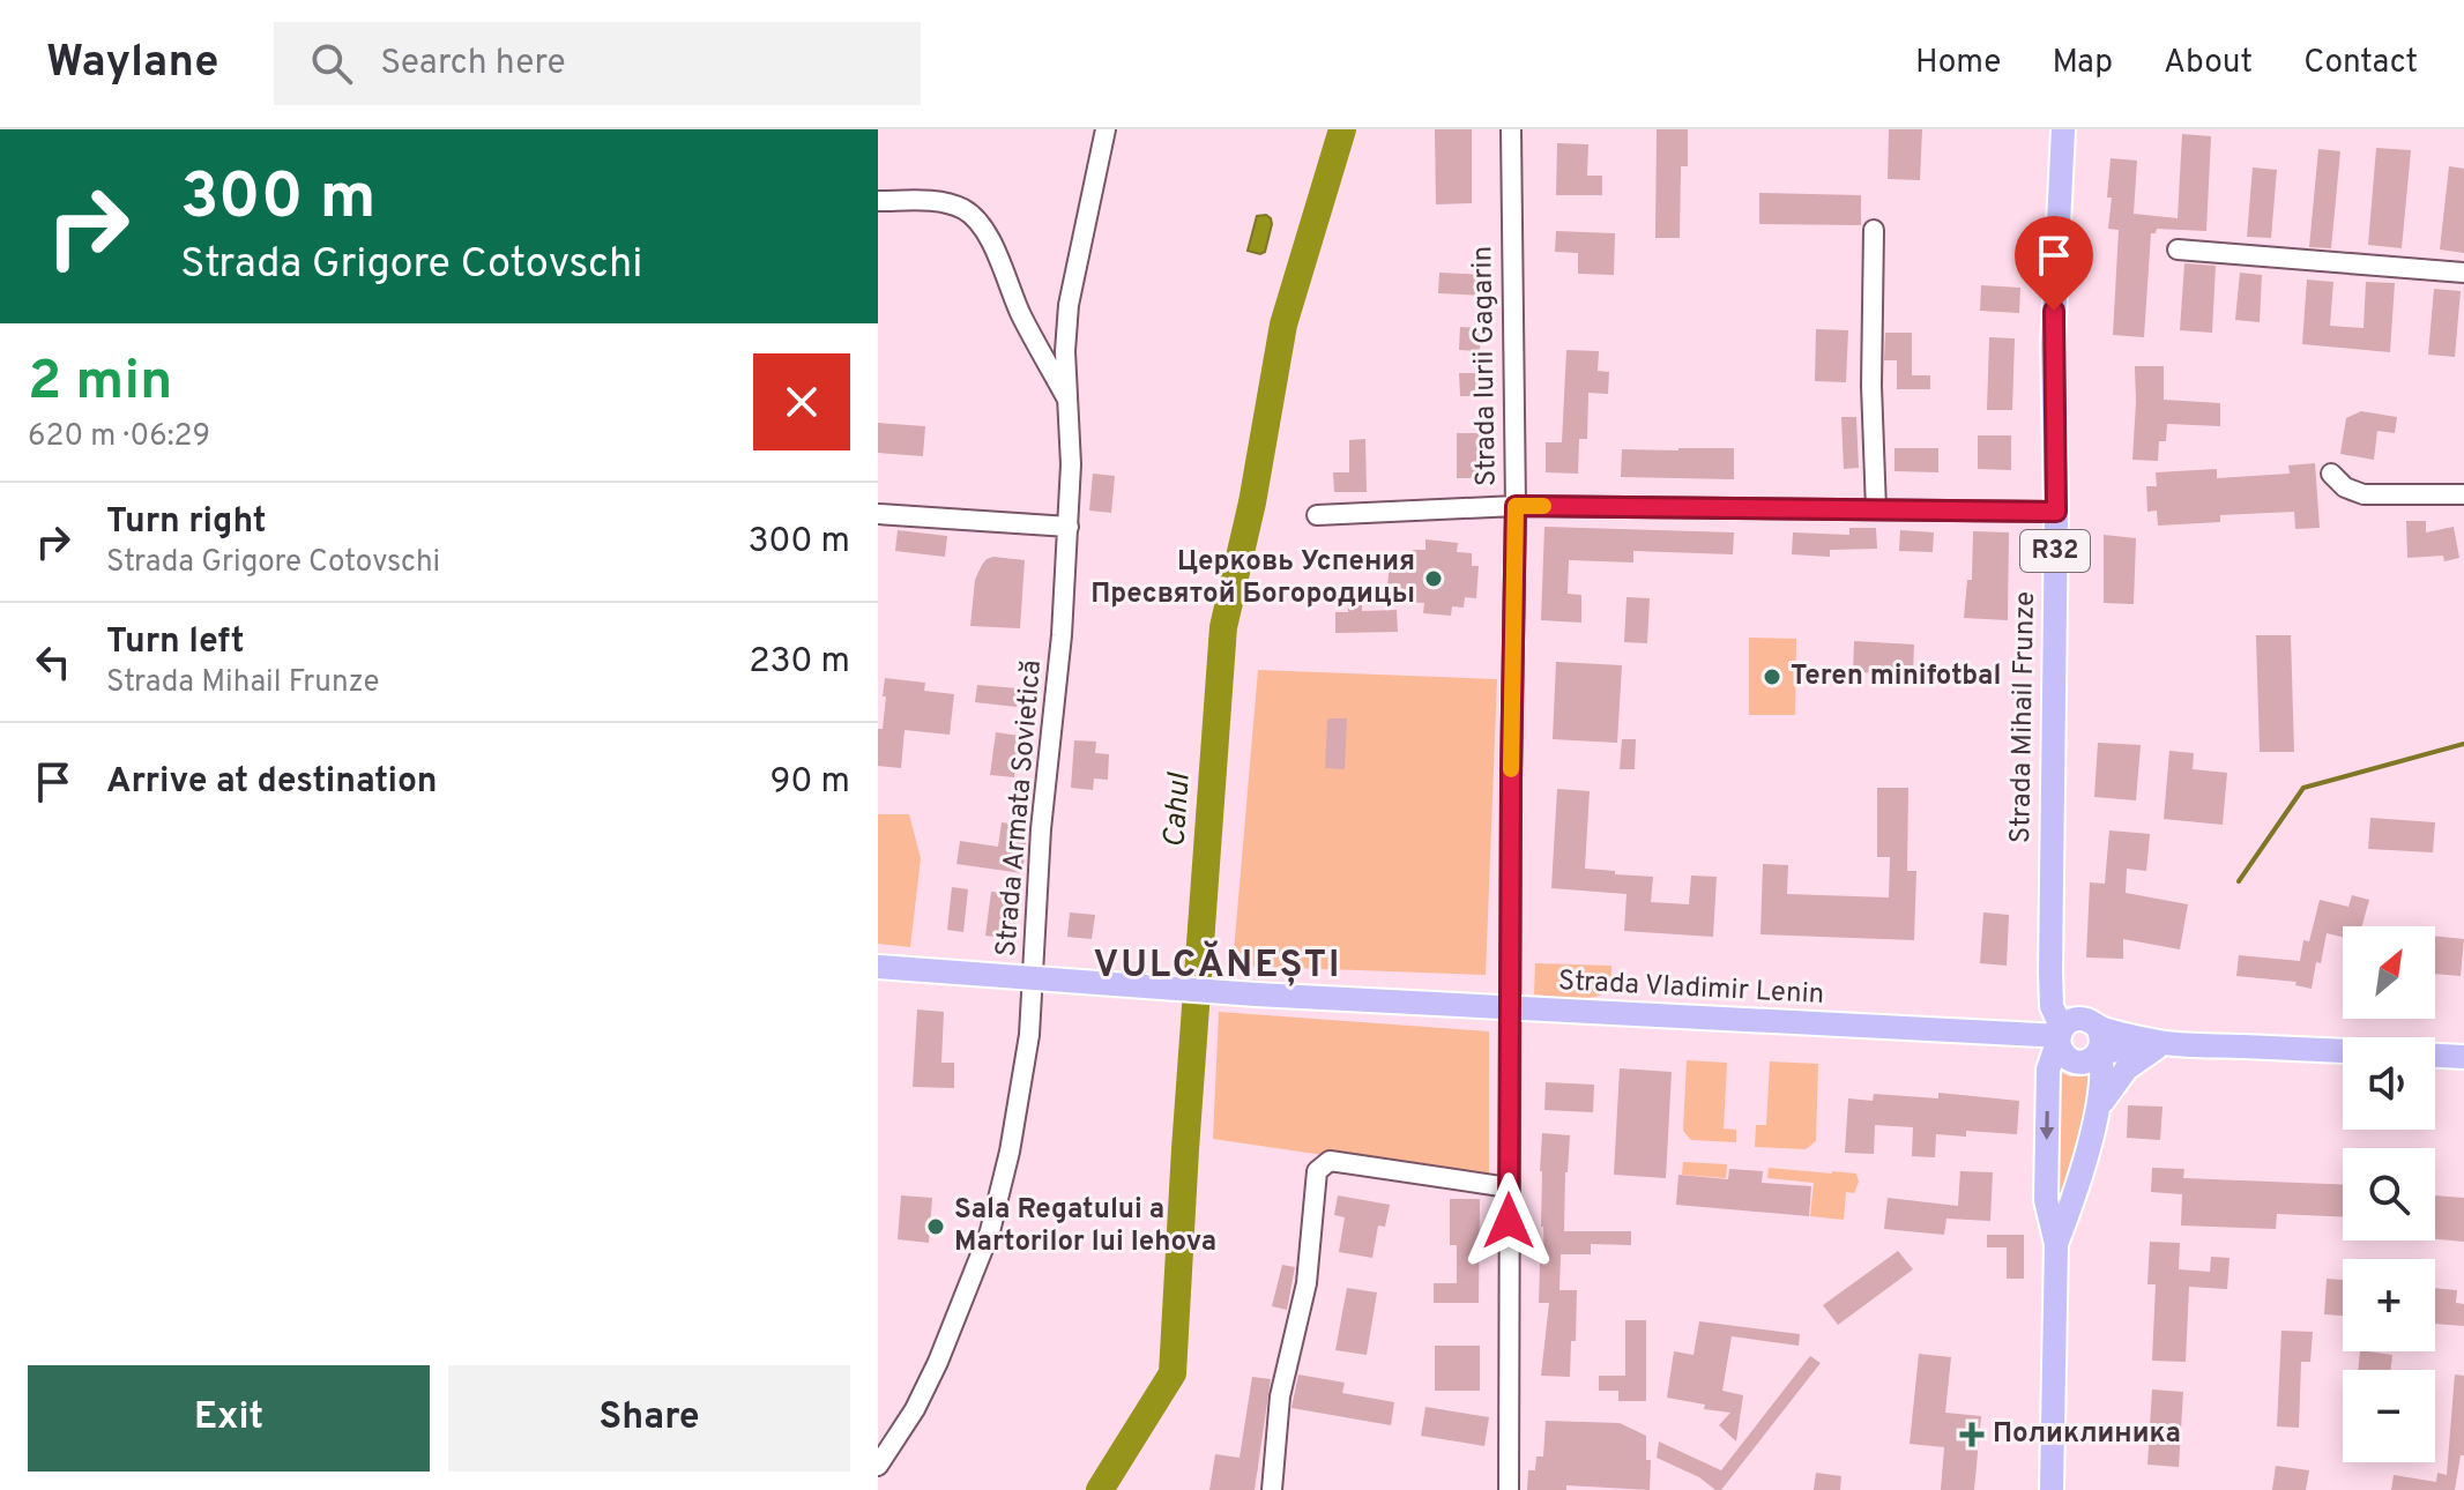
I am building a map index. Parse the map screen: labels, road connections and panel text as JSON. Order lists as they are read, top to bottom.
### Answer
{
  "streets": {
    "main road": ["R32", "Strada Mihail Frunze", "Strada Vladimir Lenin"],
    "street": ["Strada Iurii Gagarin", "Strada Armata Sovietică"]
  },
  "crossings": [
    ["Strada Iurii Gagarin", "Strada Vladimir Lenin"],
    ["Strada Mihail Frunze", "Strada Vladimir Lenin"],
    ["Strada Armata Sovietică", "Strada Vladimir Lenin"]
  ],
  "districts": ["VULCĂNEȘTI"],
  "water": ["Cahul"],
  "places": {
    "other": ["Церковь Успения Пресвятой Богородицы", "Teren minifotbal", "Sala Regatului a Martorilor lui Iehova"],
    "health": ["Поликлиника"]
  },
  "north": "top right",
  "page": {
    "header": "Waylane",
    "search": "Search here",
    "nav": [
      "Home",
      "Map",
      "About",
      "Contact"
    ],
    "turn": ["300 m", "Strada Grigore Cotovschi"],
    "heading": ["2 min", "620 m · 06:29"],
    "list": [
      {
        "name": "Turn right",
        "note": "Strada Grigore Cotovschi",
        "value": "300 m"
      },
      {
        "name": "Turn left",
        "note": "Strada Mihail Frunze",
        "value": "230 m"
      },
      {
        "name": "Arrive at destination",
        "value": "90 m"
      }
    ],
    "map_buttons": ["+", "−"],
    "buttons": ["Exit", "Share"]
  }
}
